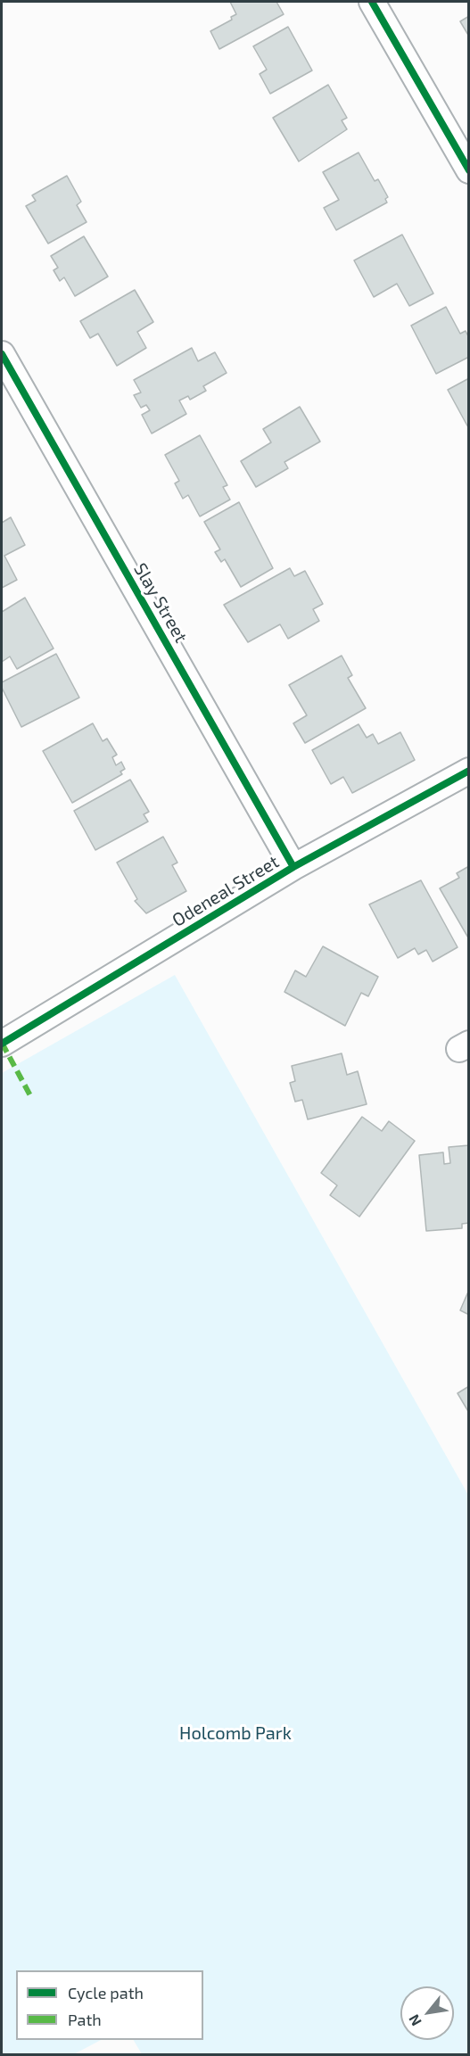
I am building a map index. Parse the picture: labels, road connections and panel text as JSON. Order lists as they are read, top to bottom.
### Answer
{
  "streets": {
    "street": ["Slay Street", "Odeneal Street"]
  },
  "crossings": [
    ["Slay Street", "Odeneal Street"]
  ],
  "parks": ["Holcomb Park"],
  "legend": ["Cycle path", "Path"],
  "north": "bottom left"
}
